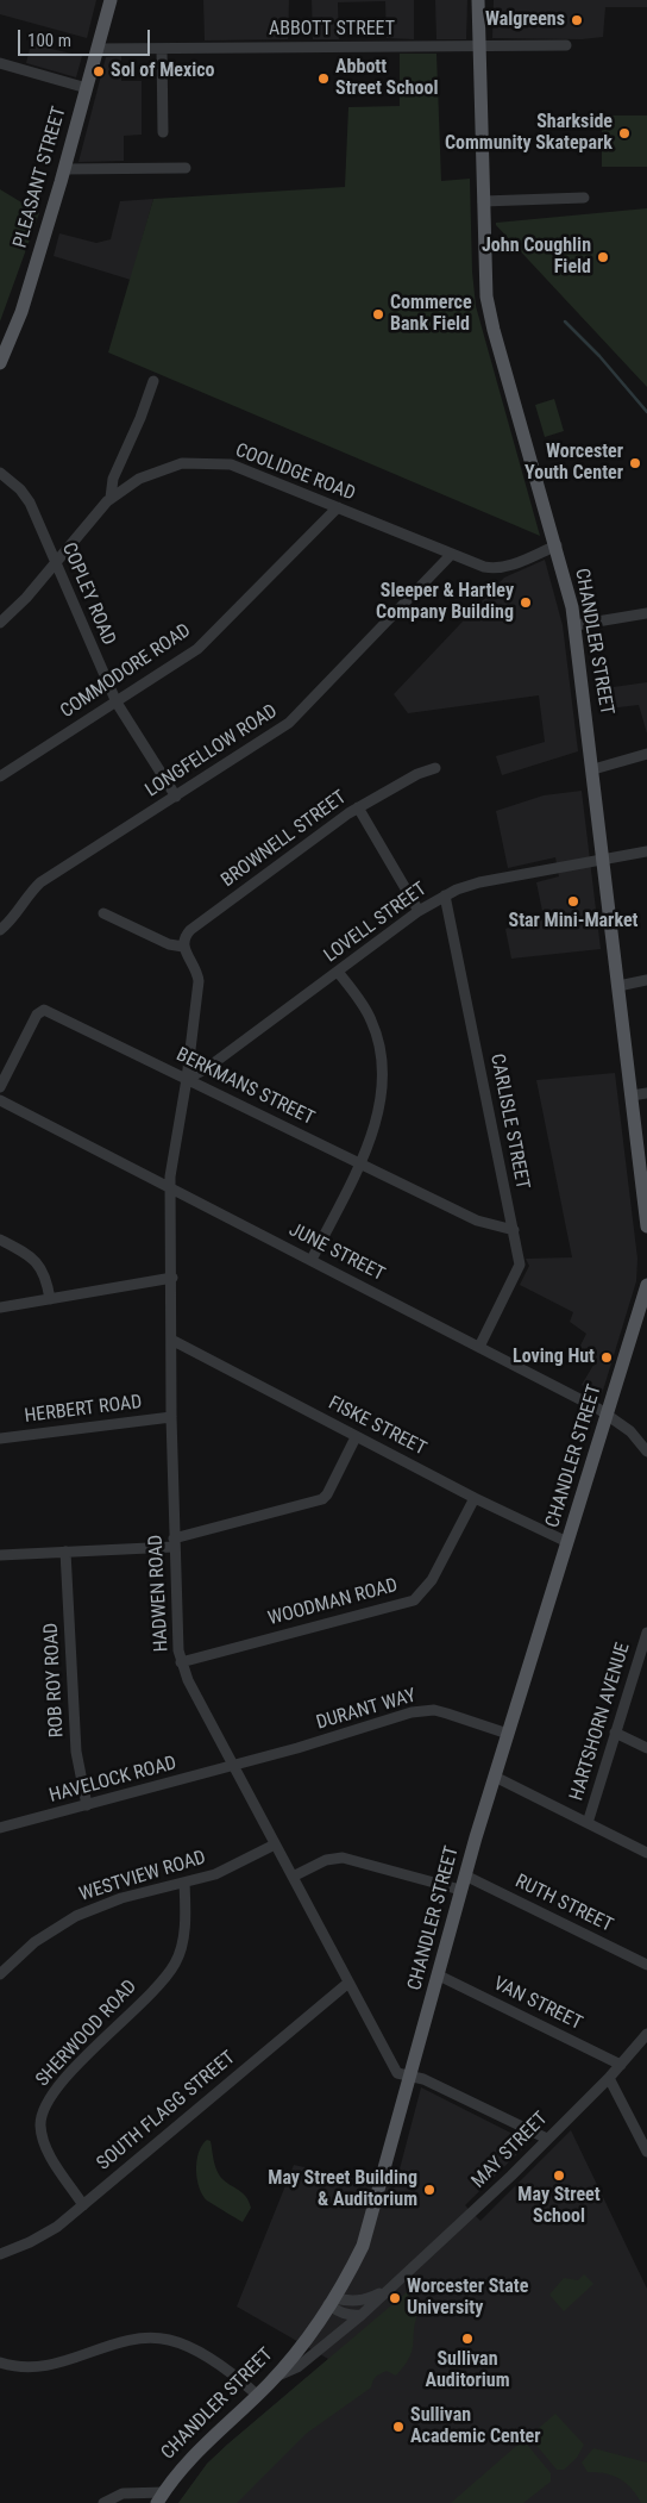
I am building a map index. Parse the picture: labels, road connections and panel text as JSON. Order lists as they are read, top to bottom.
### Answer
{
  "streets": {
    "main road": ["PLEASANT STREET", "CHANDLER STREET"],
    "street": [
      "ABBOTT STREET",
      "COOLIDGE ROAD",
      "COPLEY ROAD",
      "COMMODORE ROAD",
      "LONGFELLOW ROAD",
      "BROWNELL STREET",
      "LOVELL STREET",
      "BERKMANS STREET",
      "CARLISLE STREET",
      "JUNE STREET",
      "HERBERT ROAD",
      "FISKE STREET",
      "HADWEN ROAD",
      "WOODMAN ROAD",
      "ROB ROY ROAD",
      "DURANT WAY",
      "HARTSHORN AVENUE",
      "HAVELOCK ROAD",
      "WESTVIEW ROAD",
      "RUTH STREET",
      "VAN STREET",
      "SHERWOOD ROAD",
      "SOUTH FLAGG STREET",
      "MAY STREET"
    ]
  },
  "crossings": [
    ["ABBOTT STREET", "PLEASANT STREET"],
    ["ABBOTT STREET", "CHANDLER STREET"],
    ["COOLIDGE ROAD", "COPLEY ROAD"],
    ["COOLIDGE ROAD", "CHANDLER STREET"],
    ["COOLIDGE ROAD", "COMMODORE ROAD"],
    ["COOLIDGE ROAD", "LONGFELLOW ROAD"],
    ["COPLEY ROAD", "COMMODORE ROAD"],
    ["COPLEY ROAD", "LONGFELLOW ROAD"],
    ["CHANDLER STREET", "LOVELL STREET"],
    ["CHANDLER STREET", "JUNE STREET"],
    ["CHANDLER STREET", "FISKE STREET"],
    ["CHANDLER STREET", "HADWEN ROAD"],
    ["CHANDLER STREET", "DURANT WAY"],
    ["CHANDLER STREET", "RUTH STREET"],
    ["CHANDLER STREET", "VAN STREET"],
    ["CHANDLER STREET", "MAY STREET"],
    ["LOVELL STREET", "BERKMANS STREET"],
    ["LOVELL STREET", "CARLISLE STREET"],
    ["BERKMANS STREET", "CARLISLE STREET"],
    ["CARLISLE STREET", "JUNE STREET"],
    ["JUNE STREET", "HADWEN ROAD"],
    ["HERBERT ROAD", "HADWEN ROAD"],
    ["FISKE STREET", "HADWEN ROAD"],
    ["FISKE STREET", "WOODMAN ROAD"],
    ["HADWEN ROAD", "WOODMAN ROAD"],
    ["HADWEN ROAD", "DURANT WAY"],
    ["HADWEN ROAD", "HAVELOCK ROAD"],
    ["HADWEN ROAD", "WESTVIEW ROAD"],
    ["HADWEN ROAD", "SOUTH FLAGG STREET"],
    ["HADWEN ROAD", "MAY STREET"],
    ["ROB ROY ROAD", "HAVELOCK ROAD"],
    ["DURANT WAY", "HAVELOCK ROAD"],
    ["WESTVIEW ROAD", "SHERWOOD ROAD"],
    ["VAN STREET", "MAY STREET"],
    ["SHERWOOD ROAD", "SOUTH FLAGG STREET"]
  ],
  "places": [
    "Walgreens",
    "Sol of Mexico",
    "Abbott Street School",
    "Sharkside Community Skatepark",
    "John Coughlin Field",
    "Commerce Bank Field",
    "Worcester Youth Center",
    "Sleeper & Hartley Company Building",
    "Star Mini-Market",
    "Loving Hut",
    "May Street School",
    "May Street Building & Auditorium",
    "Worcester State University",
    "Sullivan Auditorium",
    "Sullivan Academic Center"
  ],
  "scale_bar": "100 m"
}
